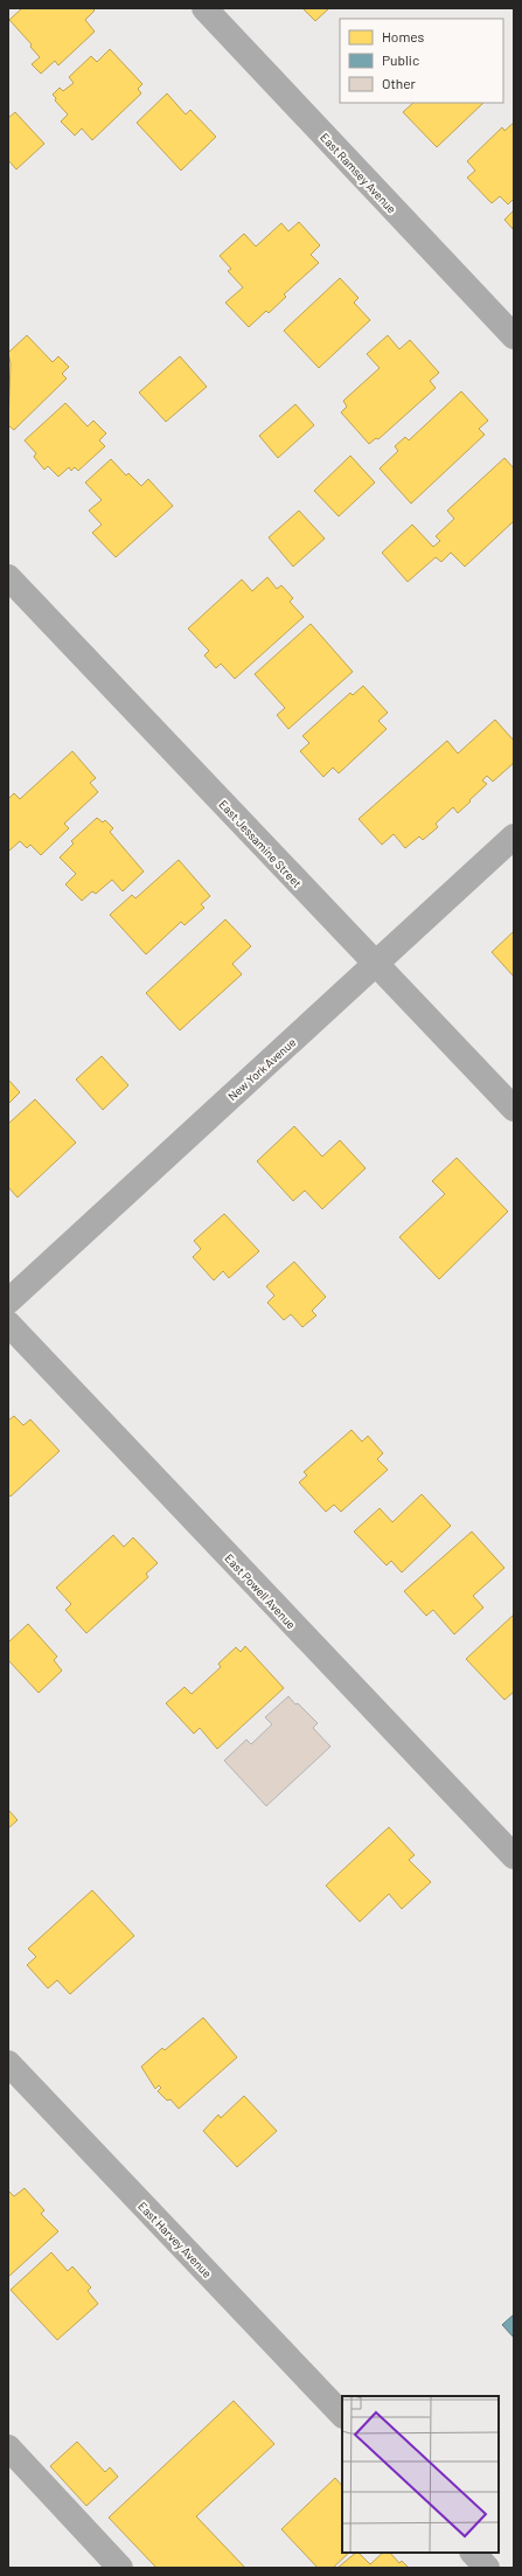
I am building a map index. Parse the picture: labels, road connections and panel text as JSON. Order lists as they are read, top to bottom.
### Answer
{
  "streets": {
    "street": [
      "East Ramsey Avenue",
      "East Jessamine Street",
      "New York Avenue",
      "East Powell Avenue",
      "East Harvey Avenue"
    ]
  },
  "crossings": [
    ["East Jessamine Street", "New York Avenue"]
  ],
  "legend": ["Homes", "Public", "Other"]
}
